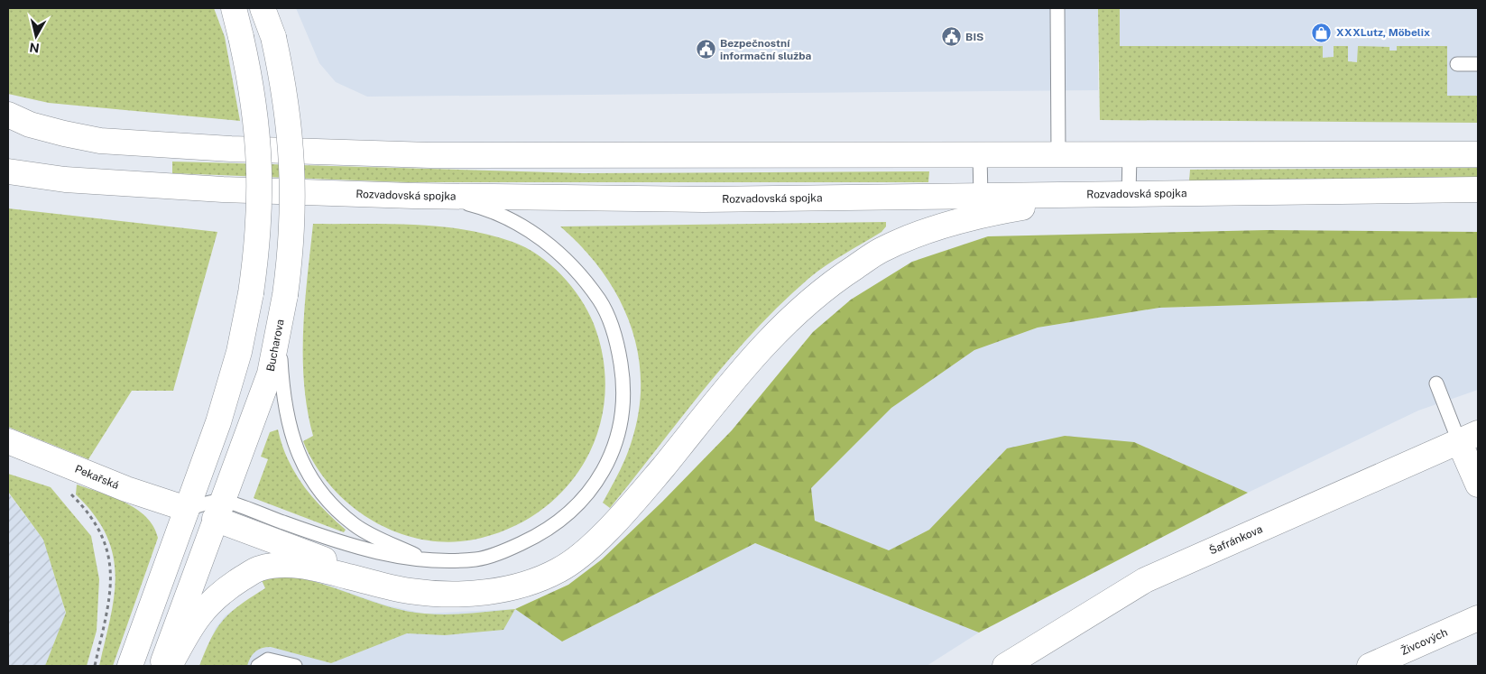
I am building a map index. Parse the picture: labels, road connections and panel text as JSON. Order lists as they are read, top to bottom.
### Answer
{
  "streets": {
    "main road": [
      "Rozvadovská spojka",
      "Bucharova",
      "Pekařská",
      "Šafránkova",
      "Živcových"
    ]
  },
  "crossings": [
    ["Bucharova", "Pekařská"]
  ],
  "places": {
    "shop": ["XXXLutz, Möbelix"],
    "public building": ["BIS", "Bezpečnostní informační služba"]
  },
  "north": "bottom"
}
